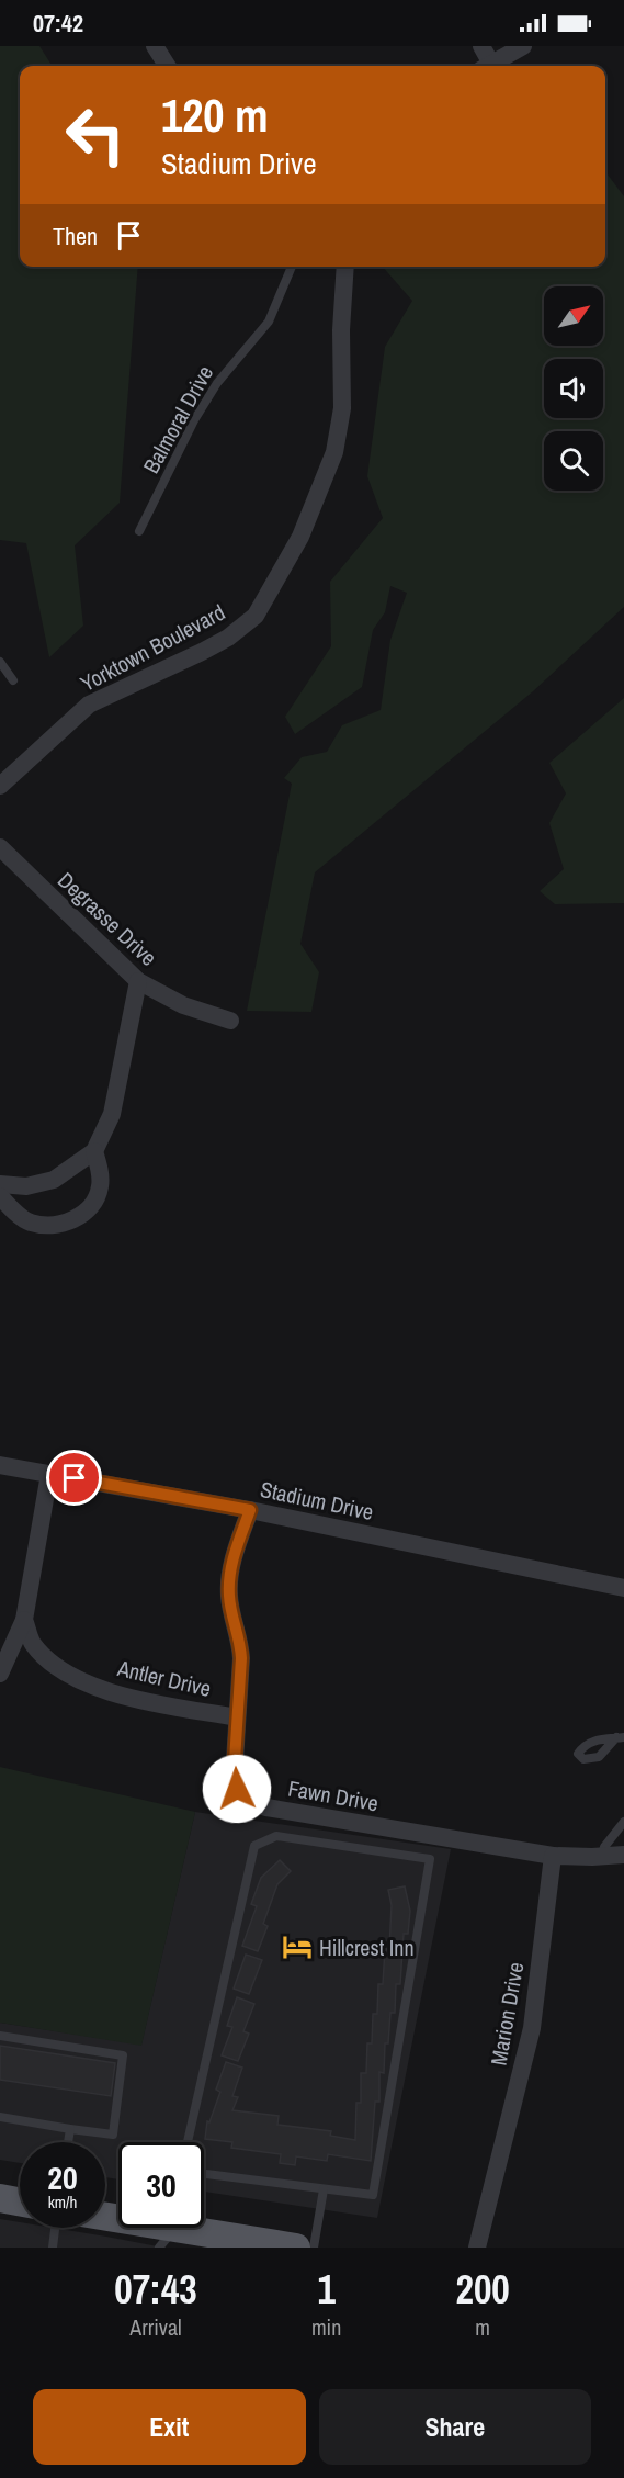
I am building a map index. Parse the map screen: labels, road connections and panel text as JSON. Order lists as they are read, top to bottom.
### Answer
{
  "streets": {
    "street": [
      "Yorktown Boulevard",
      "Degrasse Drive",
      "Stadium Drive",
      "Antler Drive",
      "Fawn Drive",
      "Marion Drive"
    ],
    "lane": ["Balmoral Drive"]
  },
  "crossings": [
    ["Stadium Drive", "Fawn Drive"],
    ["Antler Drive", "Fawn Drive"],
    ["Fawn Drive", "Marion Drive"]
  ],
  "places": {
    "hotel": ["Hillcrest Inn"]
  },
  "north": "top right",
  "page": {
    "status": "07:42",
    "turn": ["120 m", "Stadium Drive"],
    "then": "Then",
    "speed": "20 km/h",
    "limit": "30",
    "eta": [
      "07:43",
      "Arrival",
      "1",
      "min",
      "200",
      "m"
    ],
    "buttons": ["Exit", "Share"]
  }
}
